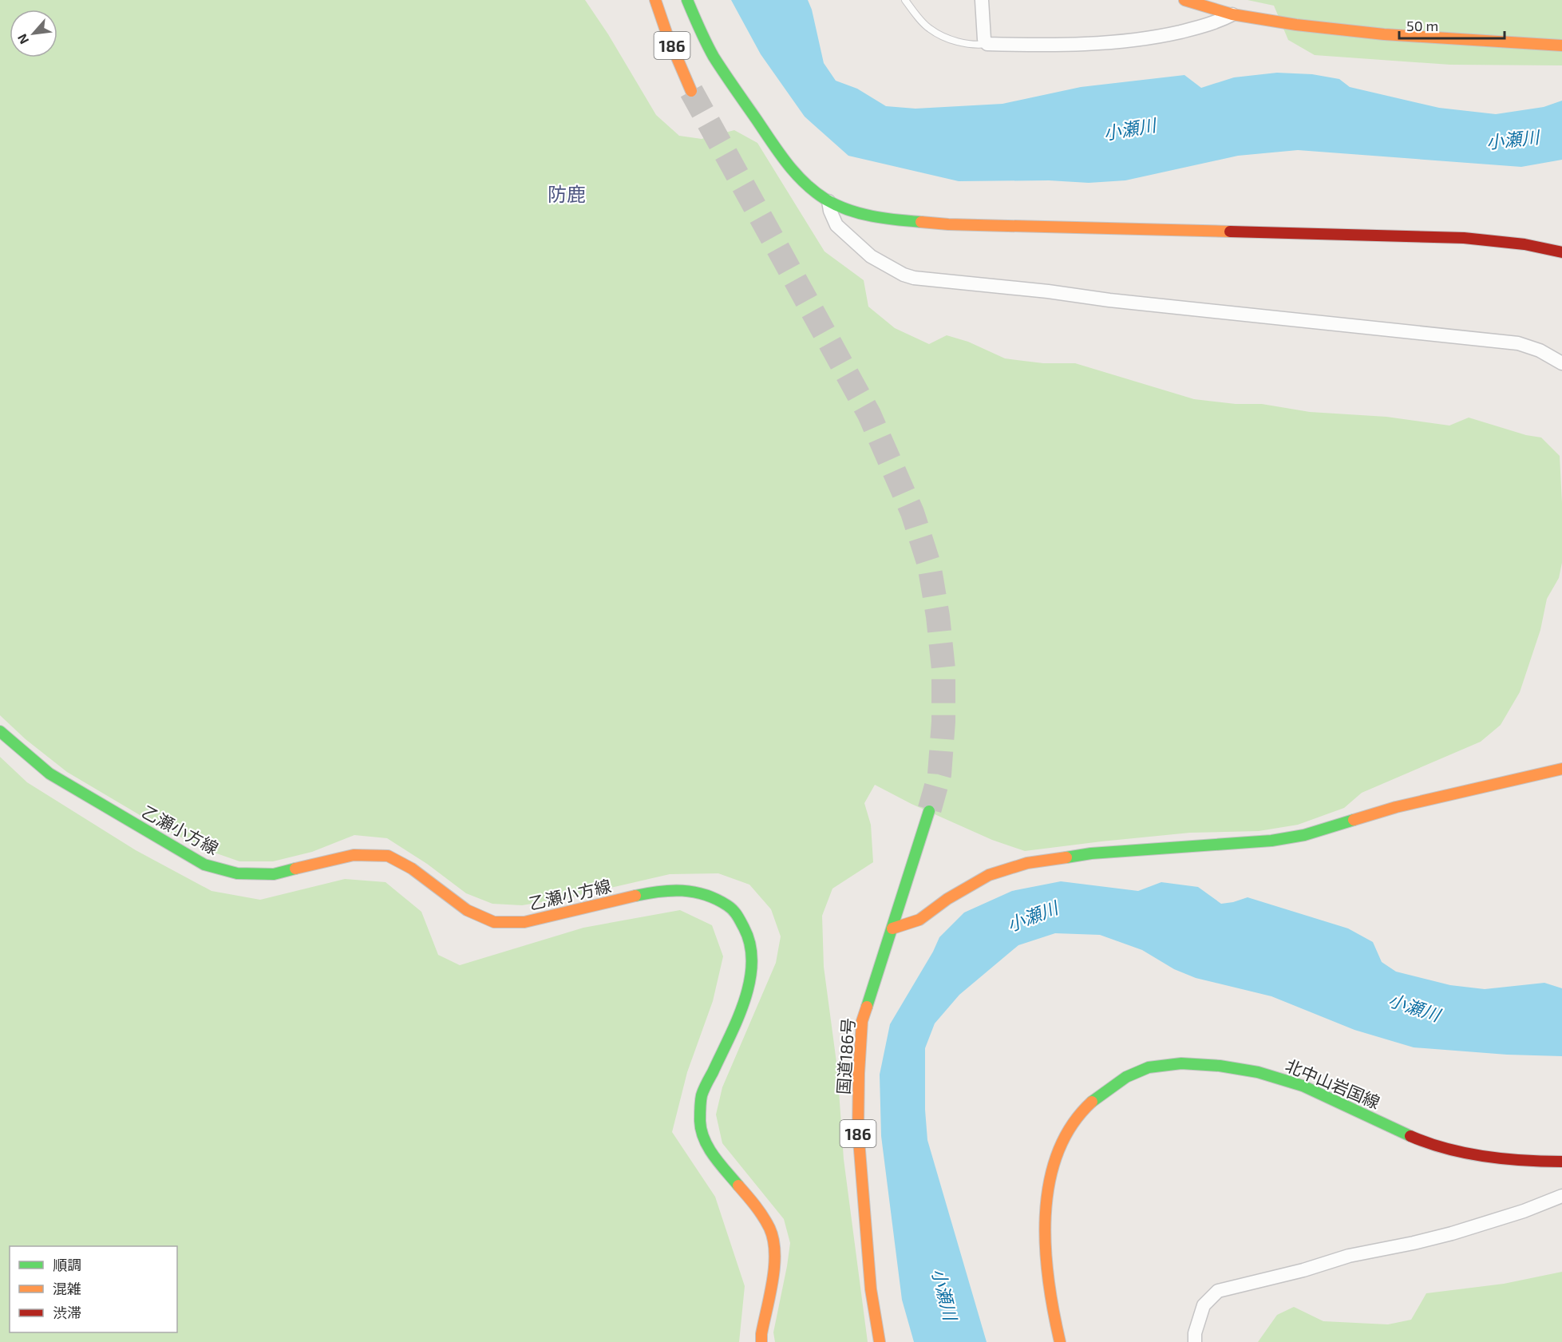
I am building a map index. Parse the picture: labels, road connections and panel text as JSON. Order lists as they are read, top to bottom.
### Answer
{
  "streets": {
    "main road": [
      "186",
      "乙瀬小方線",
      "国道186号",
      "北中山岩国線"
    ]
  },
  "districts": ["防鹿"],
  "water": ["小瀬川"],
  "legend": ["順調", "混雑", "渋滞"],
  "scale_bar": "50 m",
  "north": "bottom left"
}
